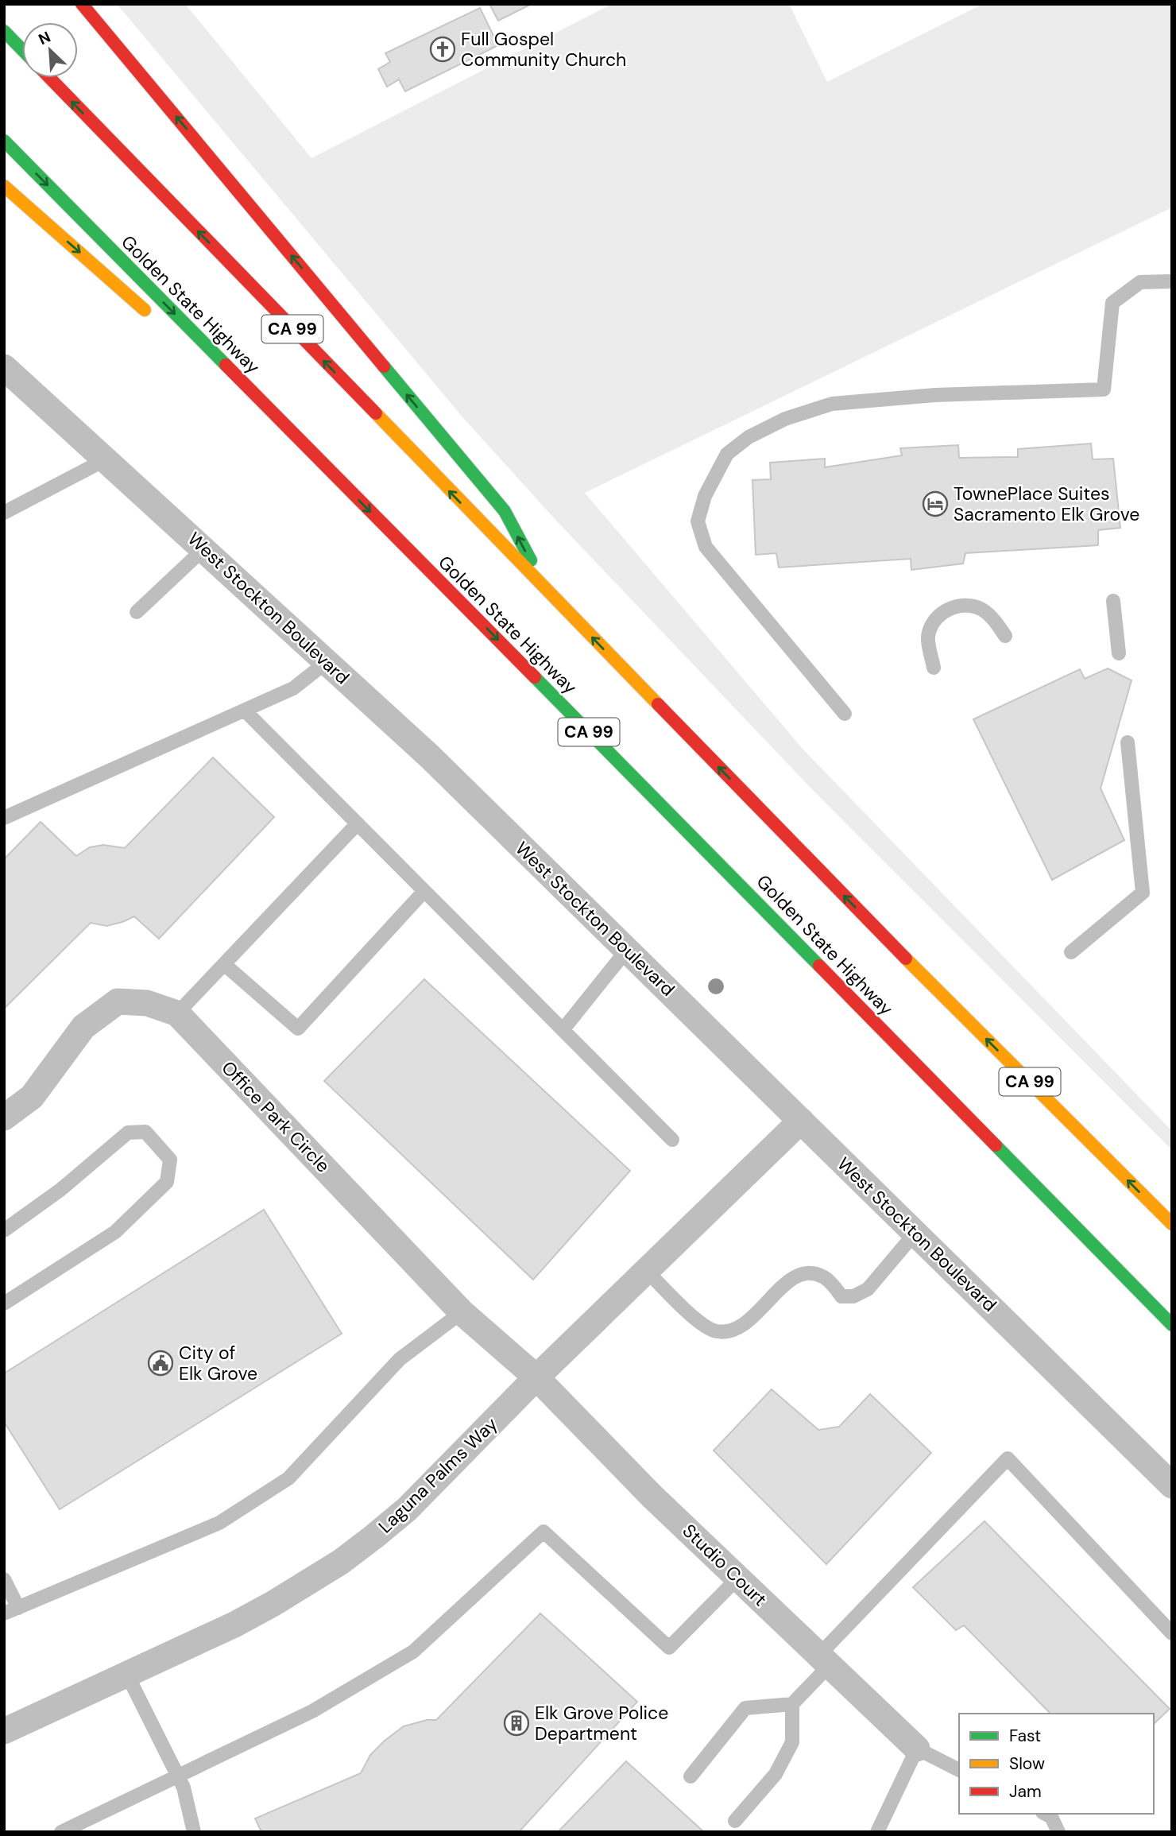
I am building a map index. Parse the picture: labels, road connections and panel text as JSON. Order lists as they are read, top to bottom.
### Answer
{
  "streets": {
    "highway": ["Golden State Highway", "CA 99"],
    "street": [
      "West Stockton Boulevard",
      "Office Park Circle",
      "Laguna Palms Way",
      "Studio Court"
    ]
  },
  "crossings": [
    ["West Stockton Boulevard", "Laguna Palms Way"],
    ["Office Park Circle", "Laguna Palms Way"],
    ["Office Park Circle", "Studio Court"],
    ["Laguna Palms Way", "Studio Court"]
  ],
  "places": {
    "church": ["Full Gospel Community Church"],
    "hotel": ["TownePlace Suites Sacramento Elk Grove"],
    "public building": ["City of Elk Grove"],
    "building": ["Elk Grove Police Department"]
  },
  "legend": ["Fast", "Slow", "Jam"],
  "north": "top left"
}
